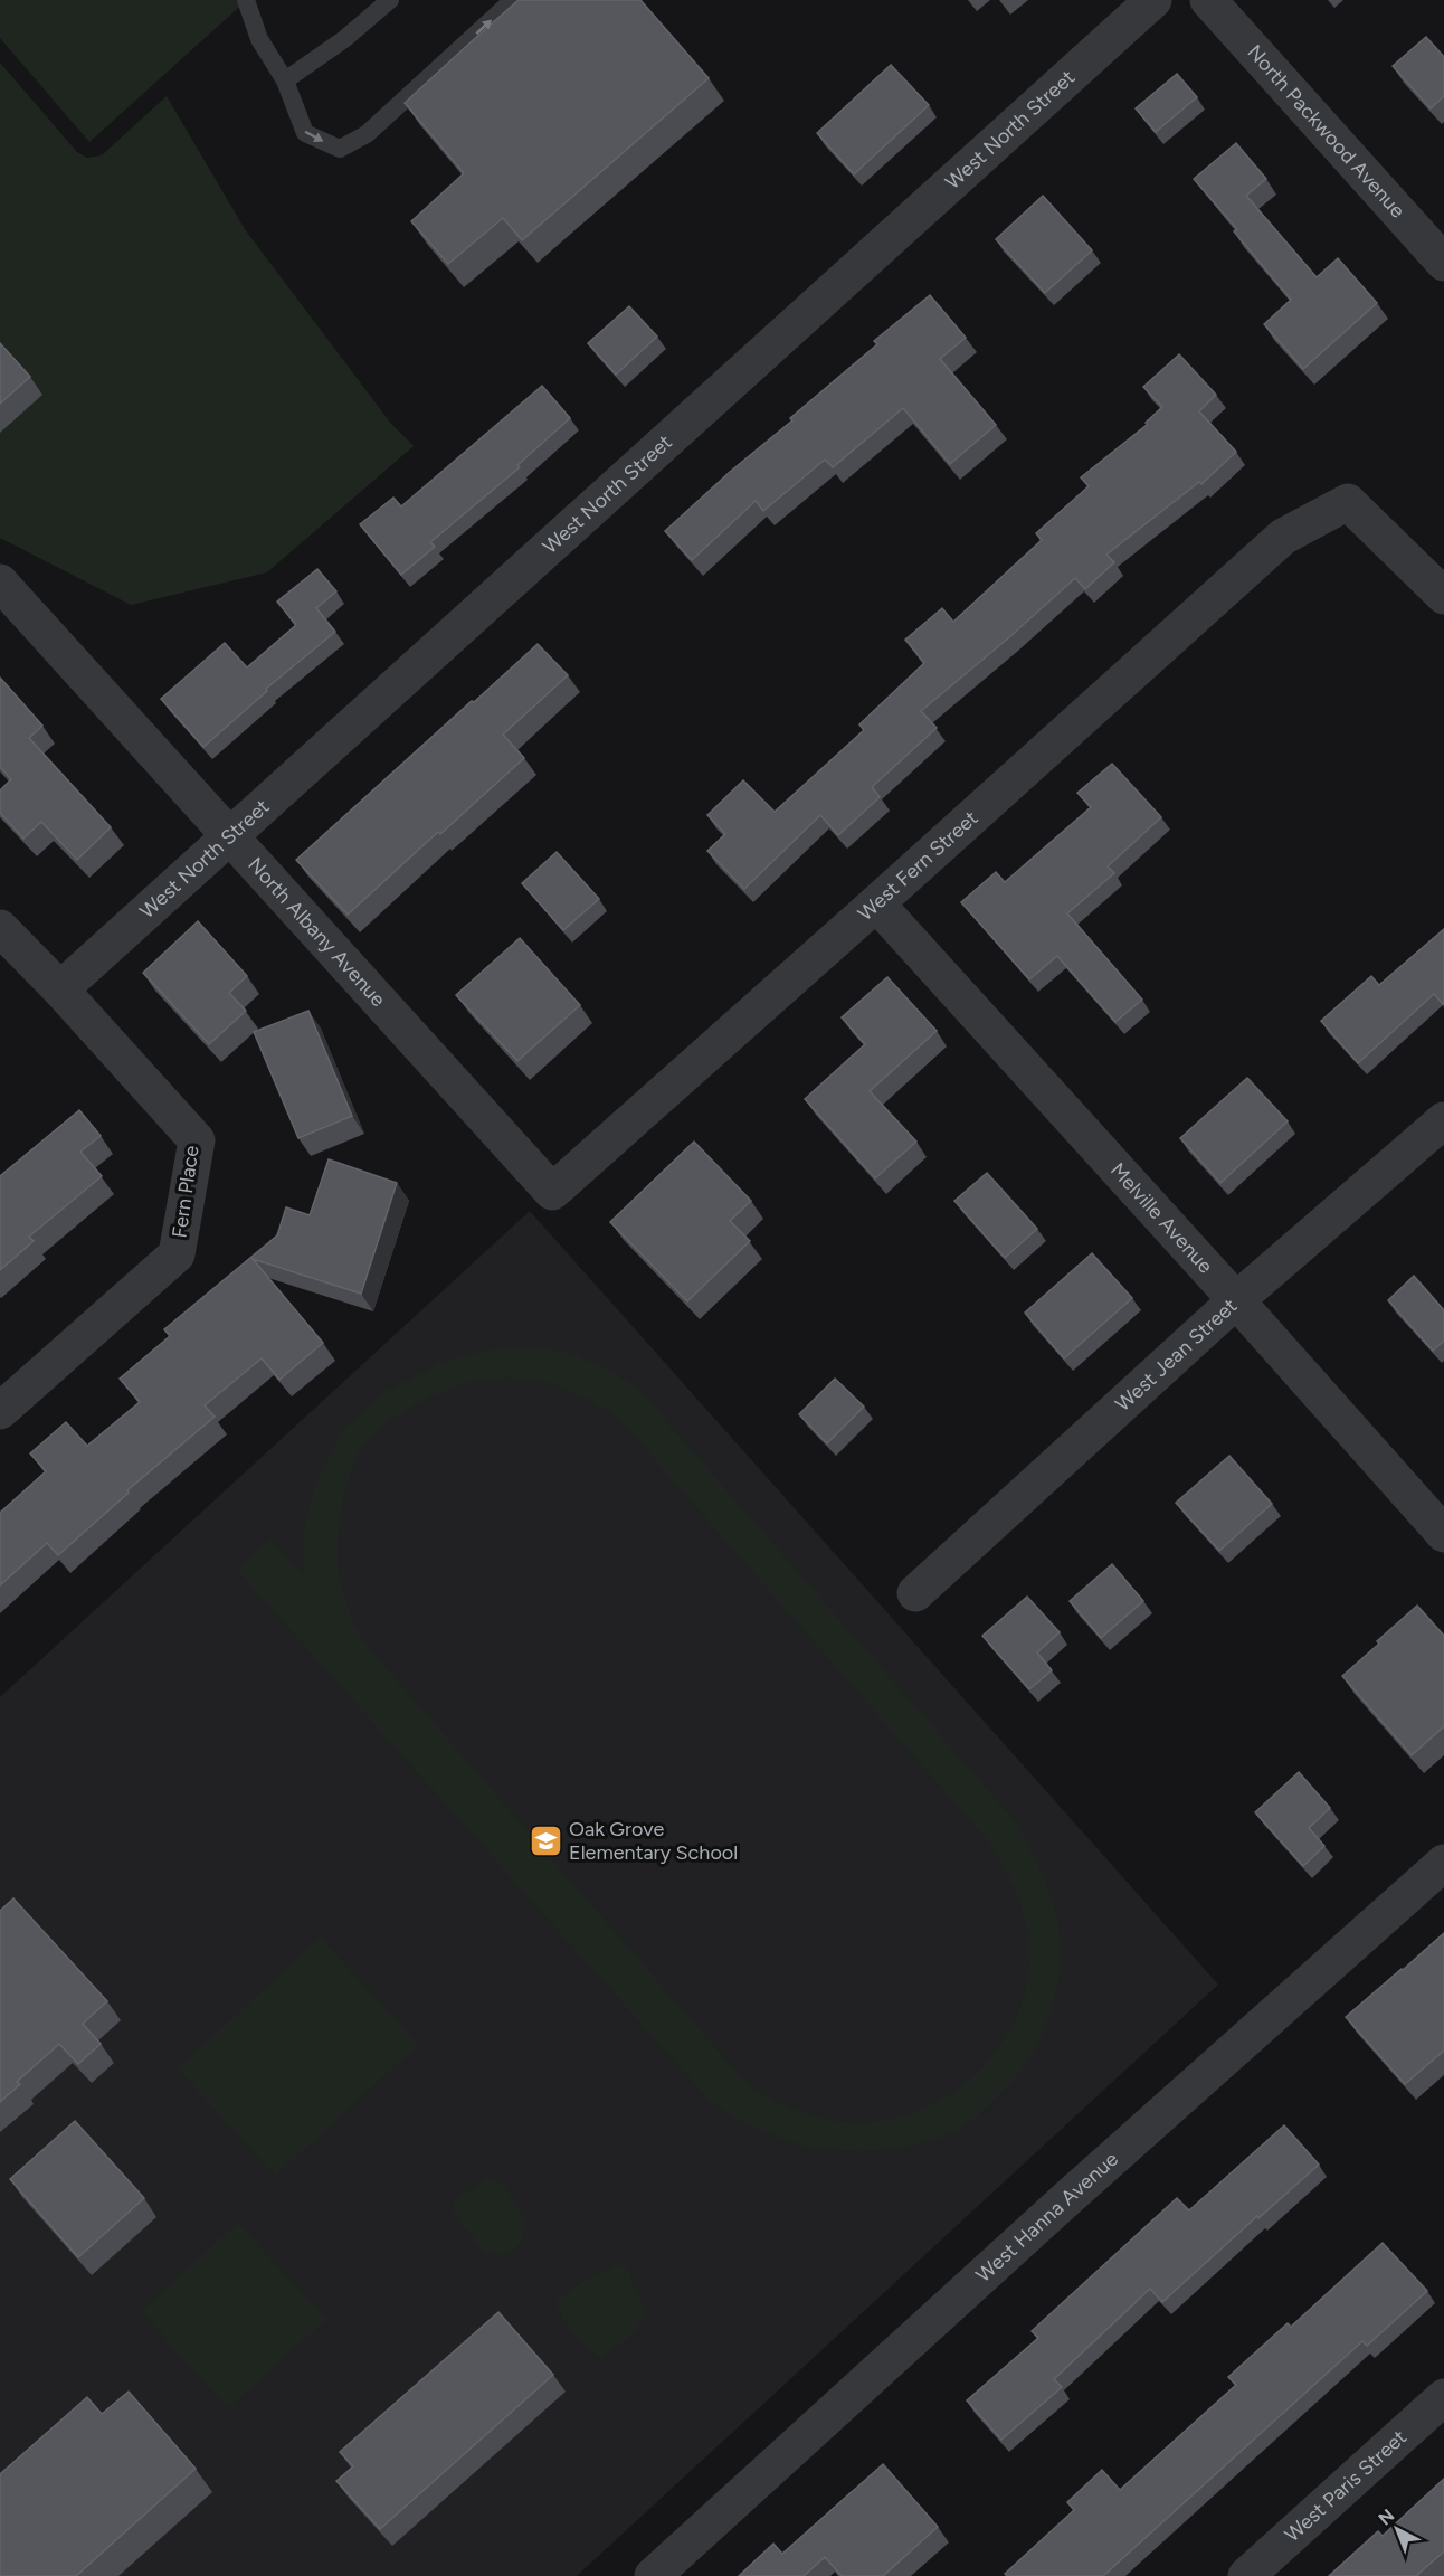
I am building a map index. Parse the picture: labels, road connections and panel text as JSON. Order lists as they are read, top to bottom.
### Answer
{
  "streets": {
    "street": [
      "West North Street",
      "North Packwood Avenue",
      "West Fern Street",
      "North Albany Avenue",
      "Fern Place",
      "Melville Avenue",
      "West Jean Street",
      "West Hanna Avenue",
      "West Paris Street"
    ]
  },
  "crossings": [
    ["West North Street", "North Albany Avenue"],
    ["West North Street", "Fern Place"],
    ["West Fern Street", "North Albany Avenue"],
    ["West Fern Street", "Melville Avenue"],
    ["Melville Avenue", "West Jean Street"]
  ],
  "places": {
    "school or university": ["Oak Grove Elementary School"]
  },
  "north": "top left"
}
